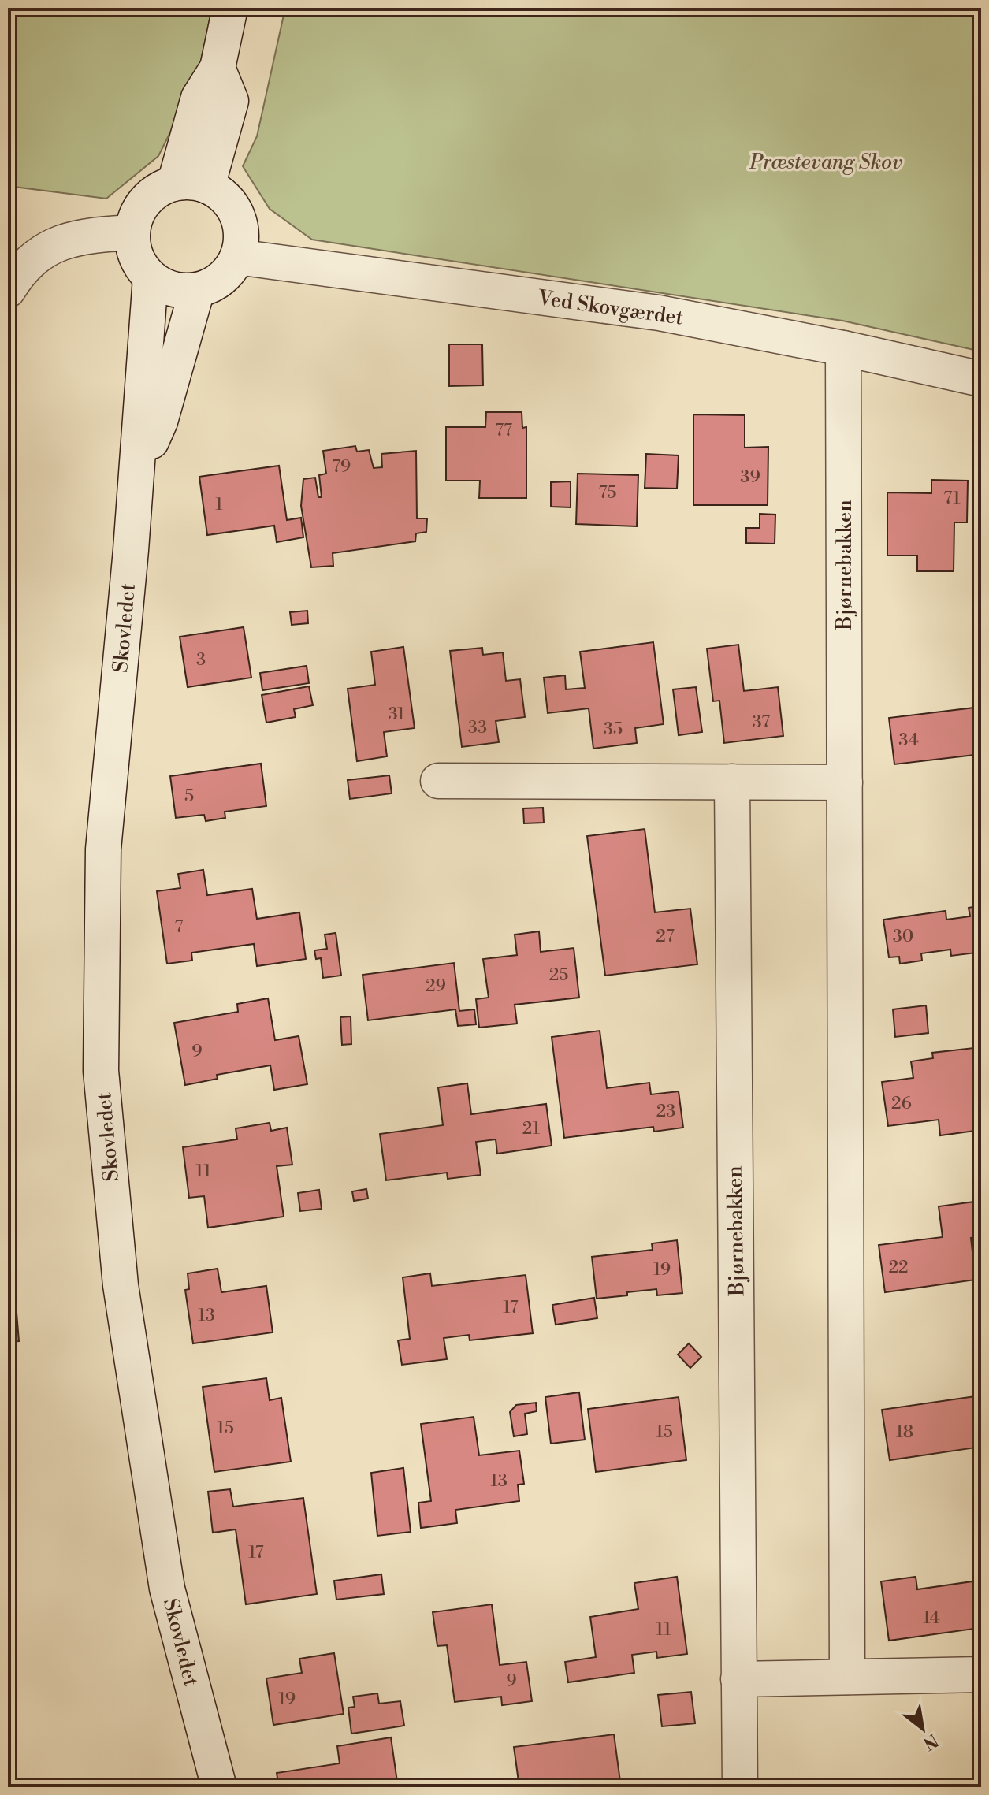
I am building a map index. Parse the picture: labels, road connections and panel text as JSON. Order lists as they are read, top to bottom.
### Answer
{
  "streets": {
    "street": ["Ved Skovgærdet", "Bjørnebakken", "Skovledet"]
  },
  "crossings": [
    ["Ved Skovgærdet", "Bjørnebakken"],
    ["Ved Skovgærdet", "Skovledet"]
  ],
  "parks": ["Præstevang Skov"],
  "house_numbers": [
    "77",
    "79",
    "39",
    "75",
    "71",
    "1",
    "3",
    "31",
    "37",
    "33",
    "35",
    "34",
    "5",
    "7",
    "27",
    "30",
    "25",
    "29",
    "9",
    "26",
    "23",
    "21",
    "11",
    "22",
    "19",
    "17",
    "13",
    "15",
    "15",
    "18",
    "13",
    "17",
    "14",
    "11",
    "9",
    "19"
  ],
  "north": "bottom right"
}
